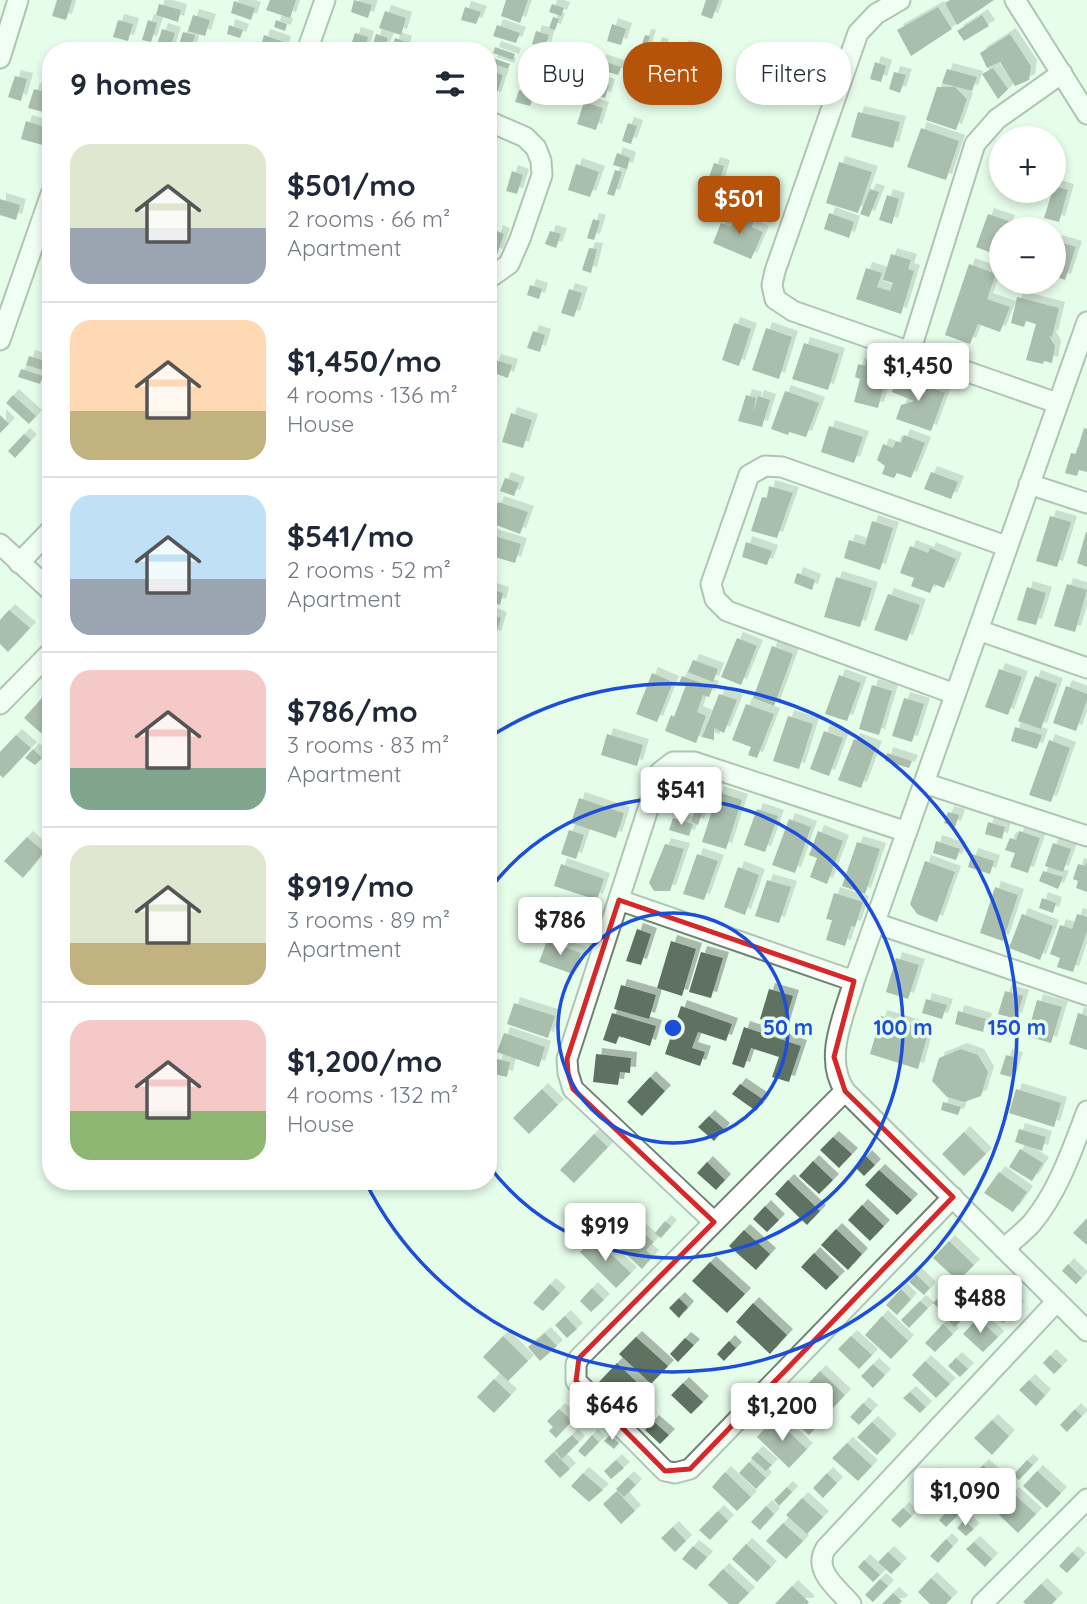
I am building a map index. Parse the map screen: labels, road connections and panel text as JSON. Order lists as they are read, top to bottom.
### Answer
{
  "page": {
    "chip": ["Buy", "Rent", "Filters"],
    "heading": "9 homes",
    "map_buttons": ["+", "−"],
    "list": [
      {
        "name": "$501/mo",
        "note": "2 rooms · 66 m² · Apartment"
      },
      {
        "name": "$1,450/mo",
        "note": "4 rooms · 136 m² · House"
      },
      {
        "name": "$541/mo",
        "note": "2 rooms · 52 m² · Apartment"
      },
      {
        "name": "$786/mo",
        "note": "3 rooms · 83 m² · Apartment"
      },
      {
        "name": "$919/mo",
        "note": "3 rooms · 89 m² · Apartment"
      },
      {
        "name": "$1,200/mo",
        "note": "4 rooms · 132 m² · House"
      }
    ],
    "price": [
      "$501",
      "$1,450",
      "$541",
      "$786",
      "$919",
      "$488",
      "$646",
      "$1,200",
      "$1,090"
    ]
  },
  "rings": ["50 m", "100 m", "150 m"]
}
